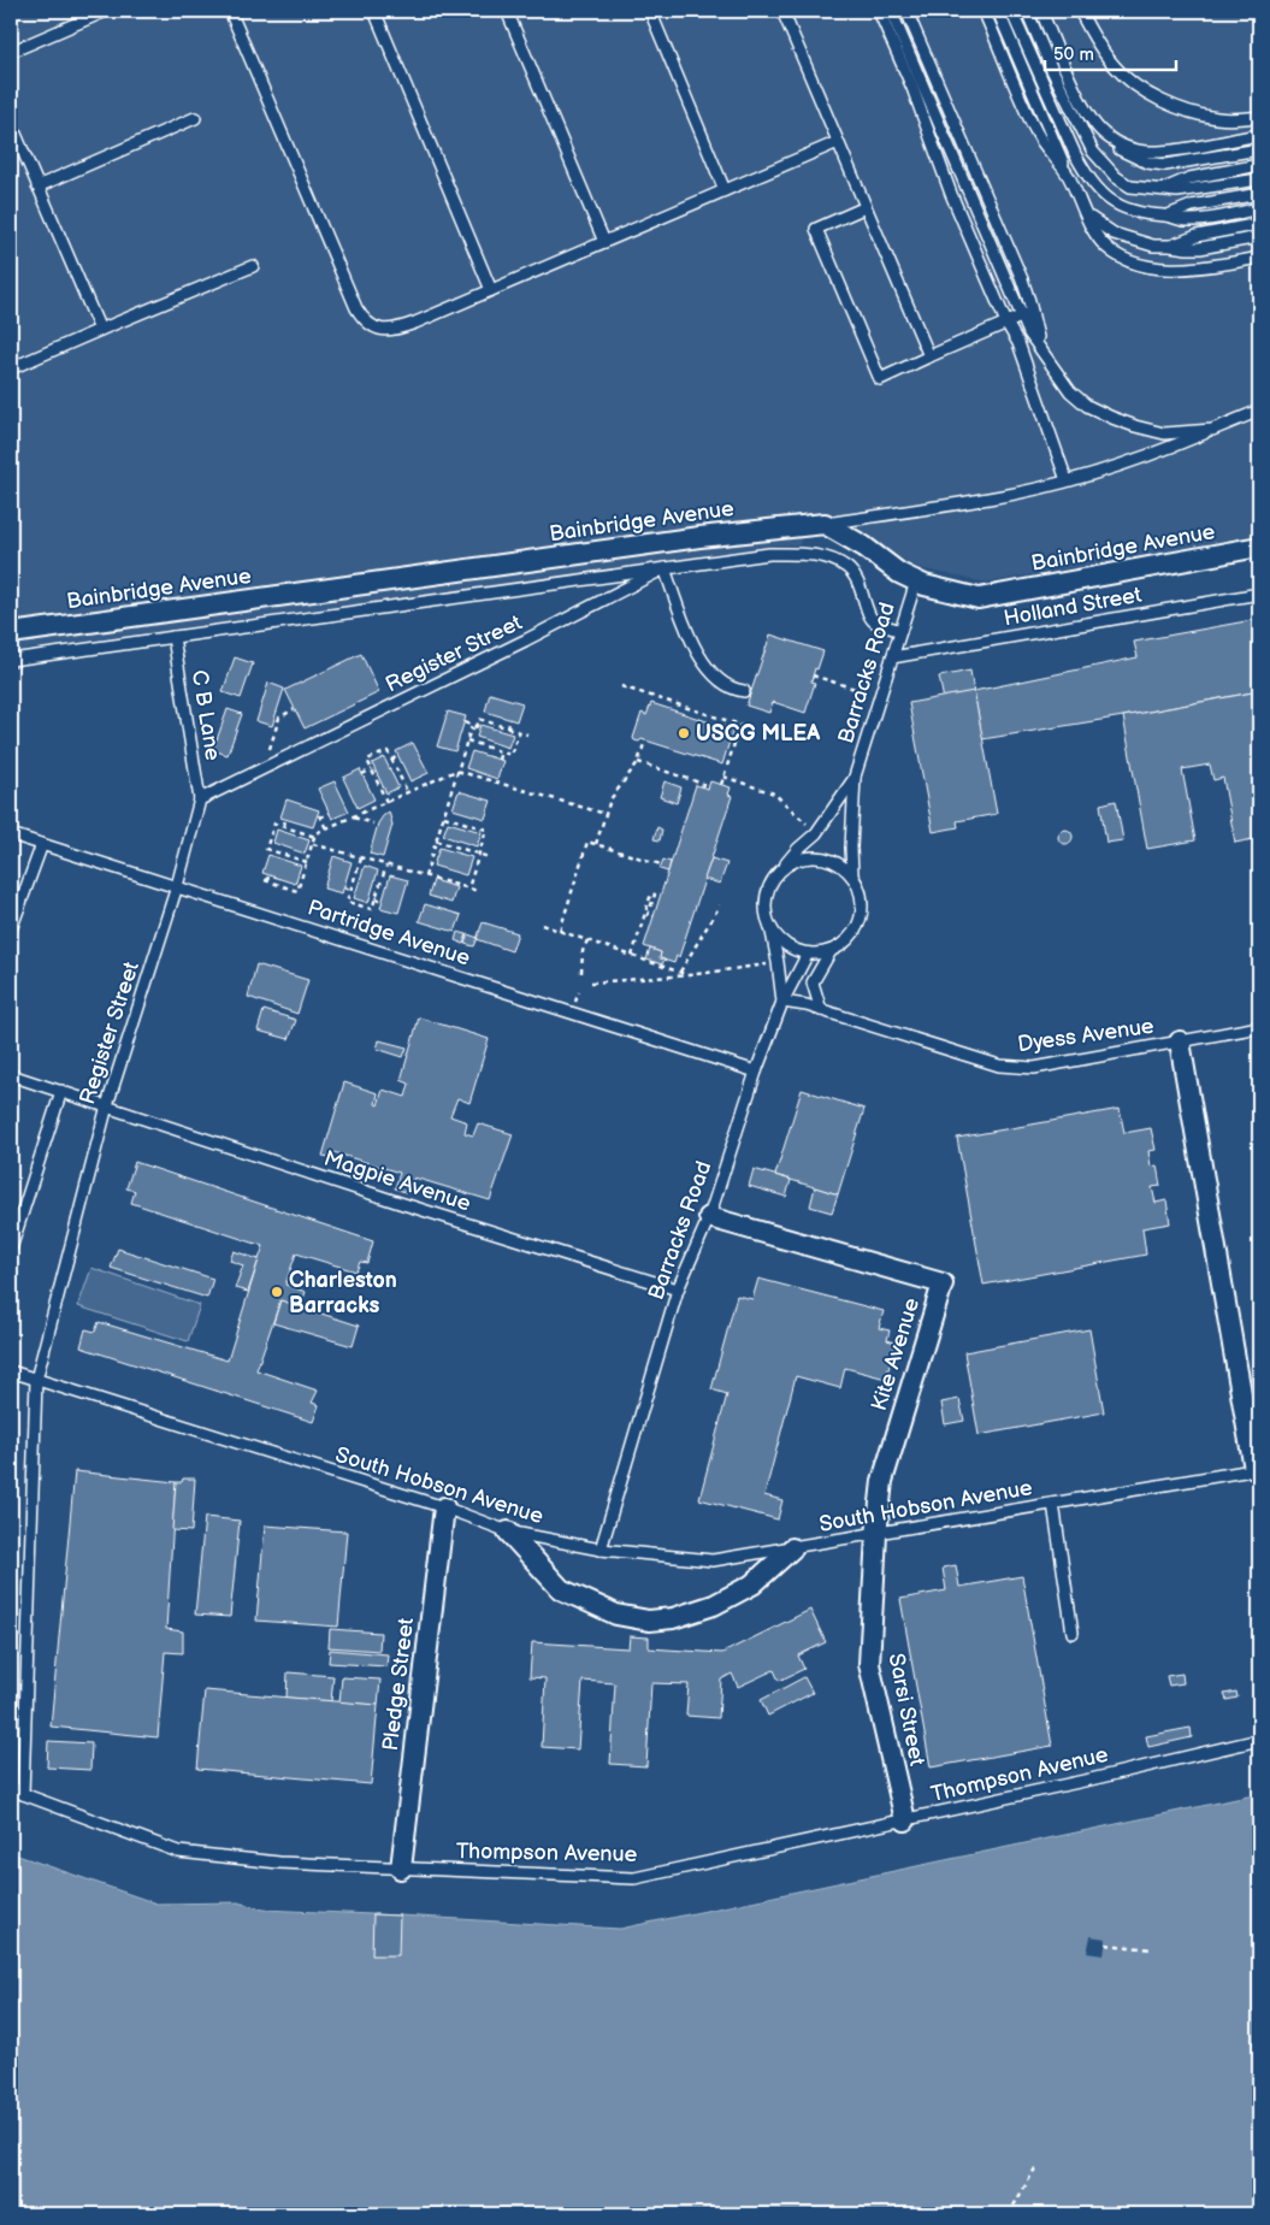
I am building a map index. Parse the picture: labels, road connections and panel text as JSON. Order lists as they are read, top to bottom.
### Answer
{
  "streets": {
    "street": [
      "Bainbridge Avenue",
      "Kite Avenue",
      "Pledge Street",
      "Sarsi Street"
    ],
    "lane": [
      "Holland Street",
      "Register Street",
      "Barracks Road",
      "C B Lane",
      "Partridge Avenue",
      "Dyess Avenue",
      "Magpie Avenue",
      "South Hobson Avenue",
      "Thompson Avenue"
    ]
  },
  "crossings": [
    ["Bainbridge Avenue", "Barracks Road"],
    ["Holland Street", "Barracks Road"],
    ["Register Street", "C B Lane"],
    ["Register Street", "Partridge Avenue"],
    ["Register Street", "Magpie Avenue"],
    ["Register Street", "South Hobson Avenue"],
    ["Register Street", "Thompson Avenue"],
    ["Barracks Road", "Partridge Avenue"],
    ["Barracks Road", "Dyess Avenue"],
    ["Barracks Road", "Magpie Avenue"],
    ["Barracks Road", "Kite Avenue"],
    ["Barracks Road", "South Hobson Avenue"],
    ["Kite Avenue", "South Hobson Avenue"],
    ["Kite Avenue", "Sarsi Street"],
    ["South Hobson Avenue", "Pledge Street"],
    ["South Hobson Avenue", "Sarsi Street"],
    ["Pledge Street", "Thompson Avenue"],
    ["Sarsi Street", "Thompson Avenue"]
  ],
  "places": ["USCG MLEA", "Charleston Barracks"],
  "scale_bar": "50 m"
}
